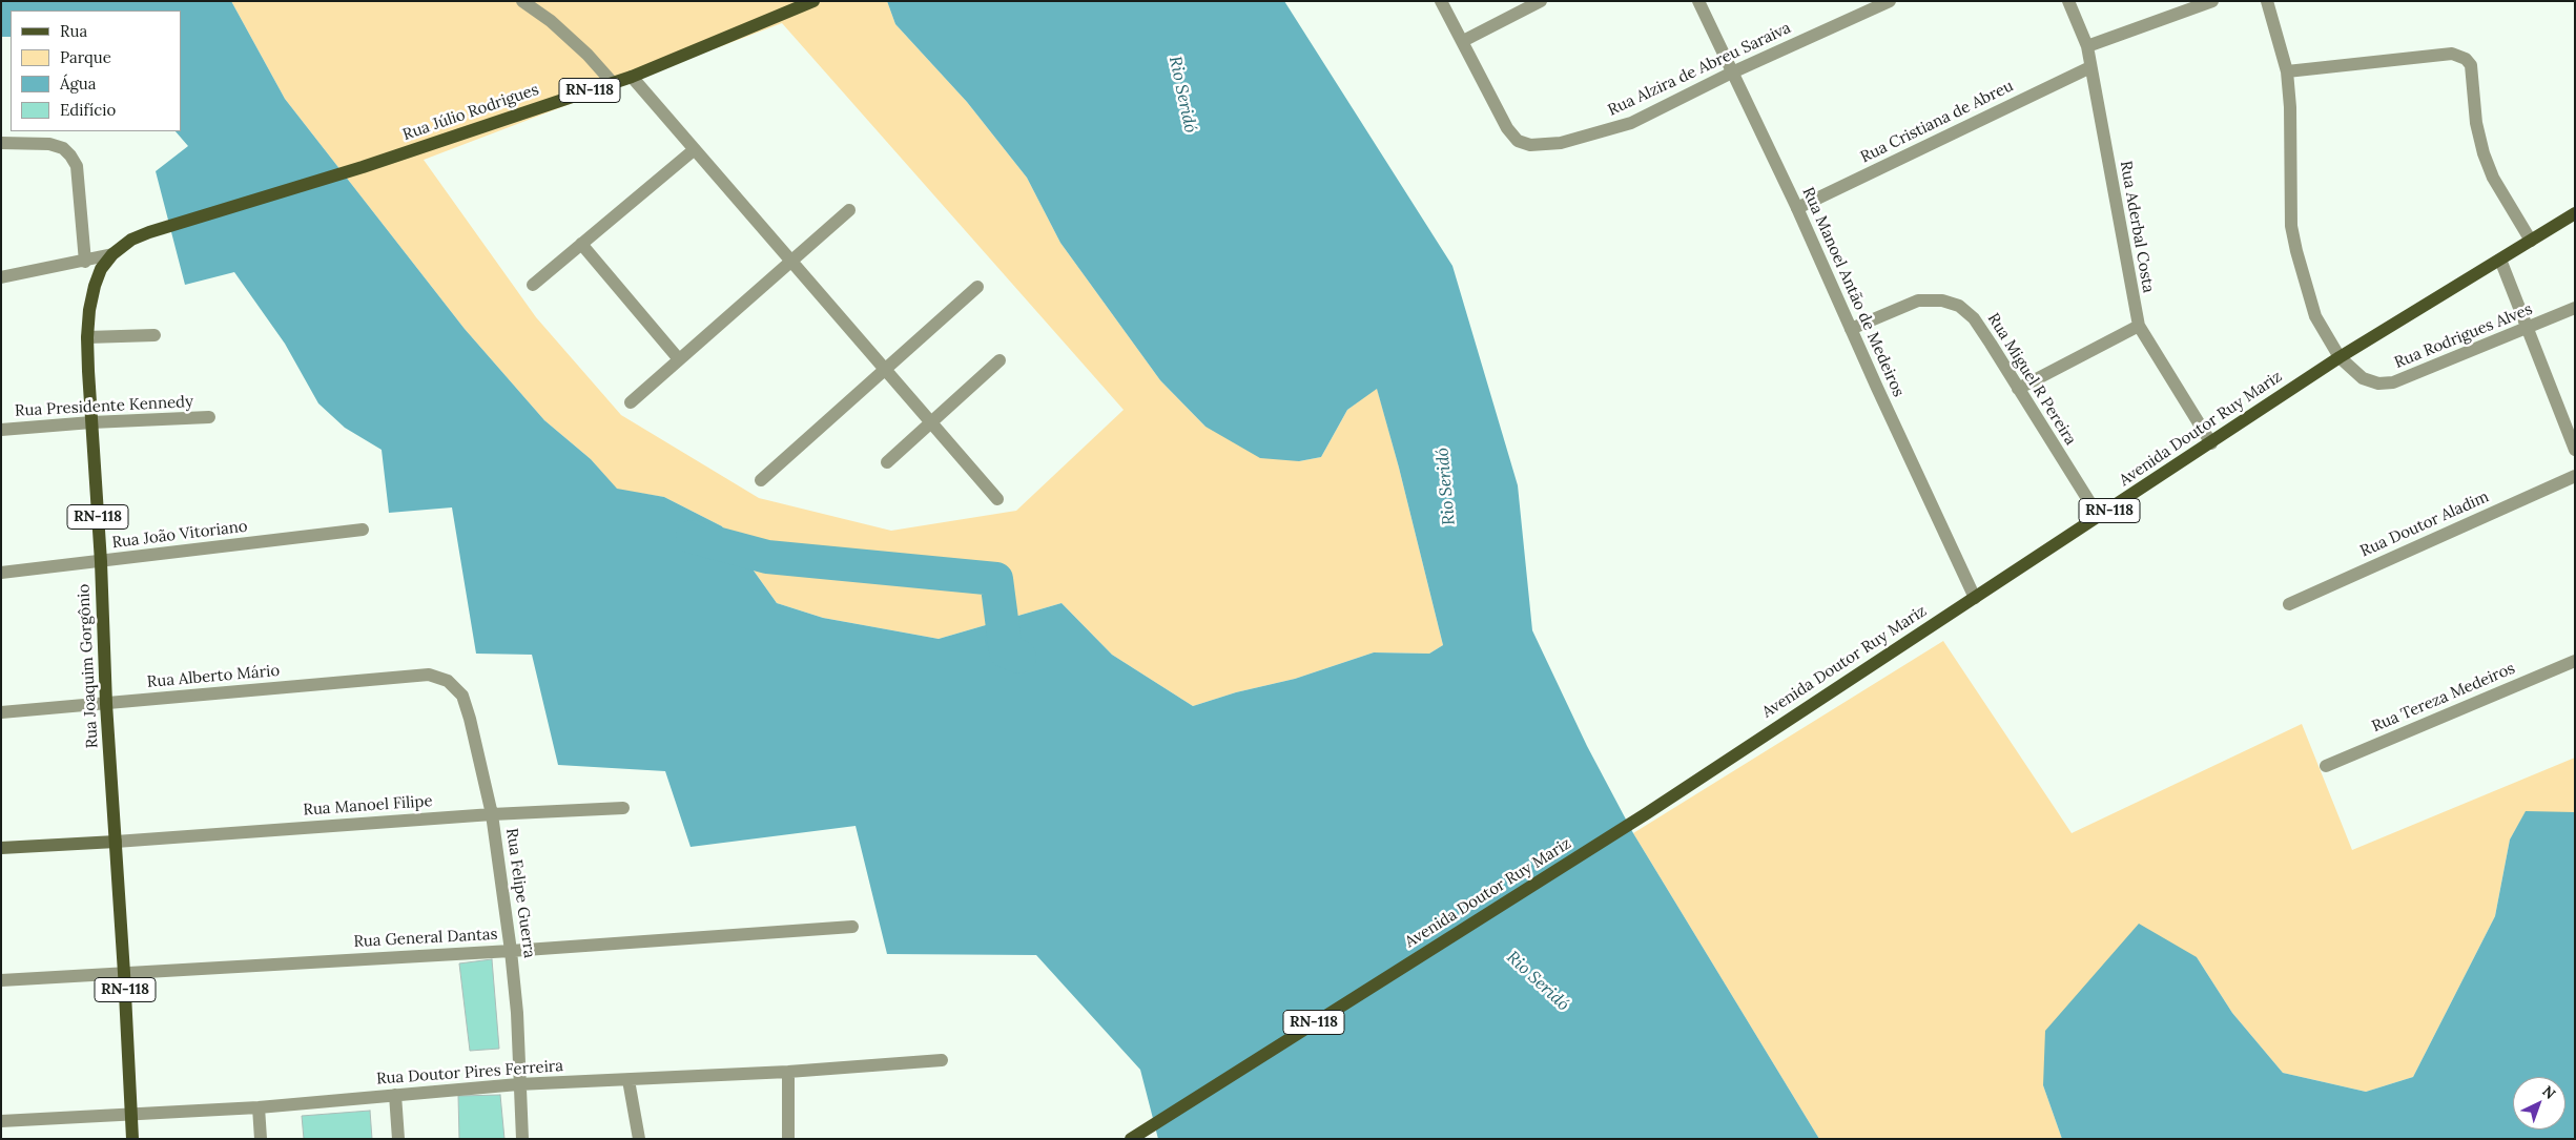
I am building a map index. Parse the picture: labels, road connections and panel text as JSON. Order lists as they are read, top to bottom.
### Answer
{
  "streets": {
    "main road": [
      "RN-118",
      "Rua Júlio Rodrigues",
      "Avenida Doutor Ruy Mariz",
      "Rua Joaquim Gorgônio"
    ],
    "street": [
      "Rua Alzira de Abreu Saraiva",
      "Rua Cristiana de Abreu",
      "Rua Aderbal Costa",
      "Rua Manoel Antão de Medeiros",
      "Rua Rodrigues Alves",
      "Rua Miguel R Pereira",
      "Rua Presidente Kennedy",
      "Rua Doutor Aladim",
      "Rua João Vitoriano",
      "Rua Alberto Mário",
      "Rua Tereza Medeiros",
      "Rua Manoel Filipe",
      "Rua Felipe Guerra",
      "Rua General Dantas",
      "Rua Doutor Pires Ferreira"
    ]
  },
  "crossings": [
    ["Rua Alzira de Abreu Saraiva", "Rua Manoel Antão de Medeiros"],
    ["Rua Júlio Rodrigues", "Rua Joaquim Gorgônio"],
    ["Rua Cristiana de Abreu", "Rua Aderbal Costa"],
    ["Rua Cristiana de Abreu", "Rua Manoel Antão de Medeiros"],
    ["Rua Aderbal Costa", "Avenida Doutor Ruy Mariz"],
    ["Rua Manoel Antão de Medeiros", "Rua Miguel R Pereira"],
    ["Rua Manoel Antão de Medeiros", "Avenida Doutor Ruy Mariz"],
    ["Rua Rodrigues Alves", "Avenida Doutor Ruy Mariz"],
    ["Rua Miguel R Pereira", "Avenida Doutor Ruy Mariz"],
    ["Rua Presidente Kennedy", "Rua Joaquim Gorgônio"],
    ["Rua João Vitoriano", "Rua Joaquim Gorgônio"],
    ["Rua Joaquim Gorgônio", "Rua Alberto Mário"],
    ["Rua Joaquim Gorgônio", "Rua Manoel Filipe"],
    ["Rua Joaquim Gorgônio", "Rua General Dantas"],
    ["Rua Joaquim Gorgônio", "Rua Doutor Pires Ferreira"],
    ["Rua Alberto Mário", "Rua Felipe Guerra"],
    ["Rua Manoel Filipe", "Rua Felipe Guerra"],
    ["Rua Felipe Guerra", "Rua General Dantas"],
    ["Rua Felipe Guerra", "Rua Doutor Pires Ferreira"]
  ],
  "water": ["Rio Seridó"],
  "legend": [
    "Rua",
    "Parque",
    "Água",
    "Edifício"
  ],
  "north": "top right"
}
